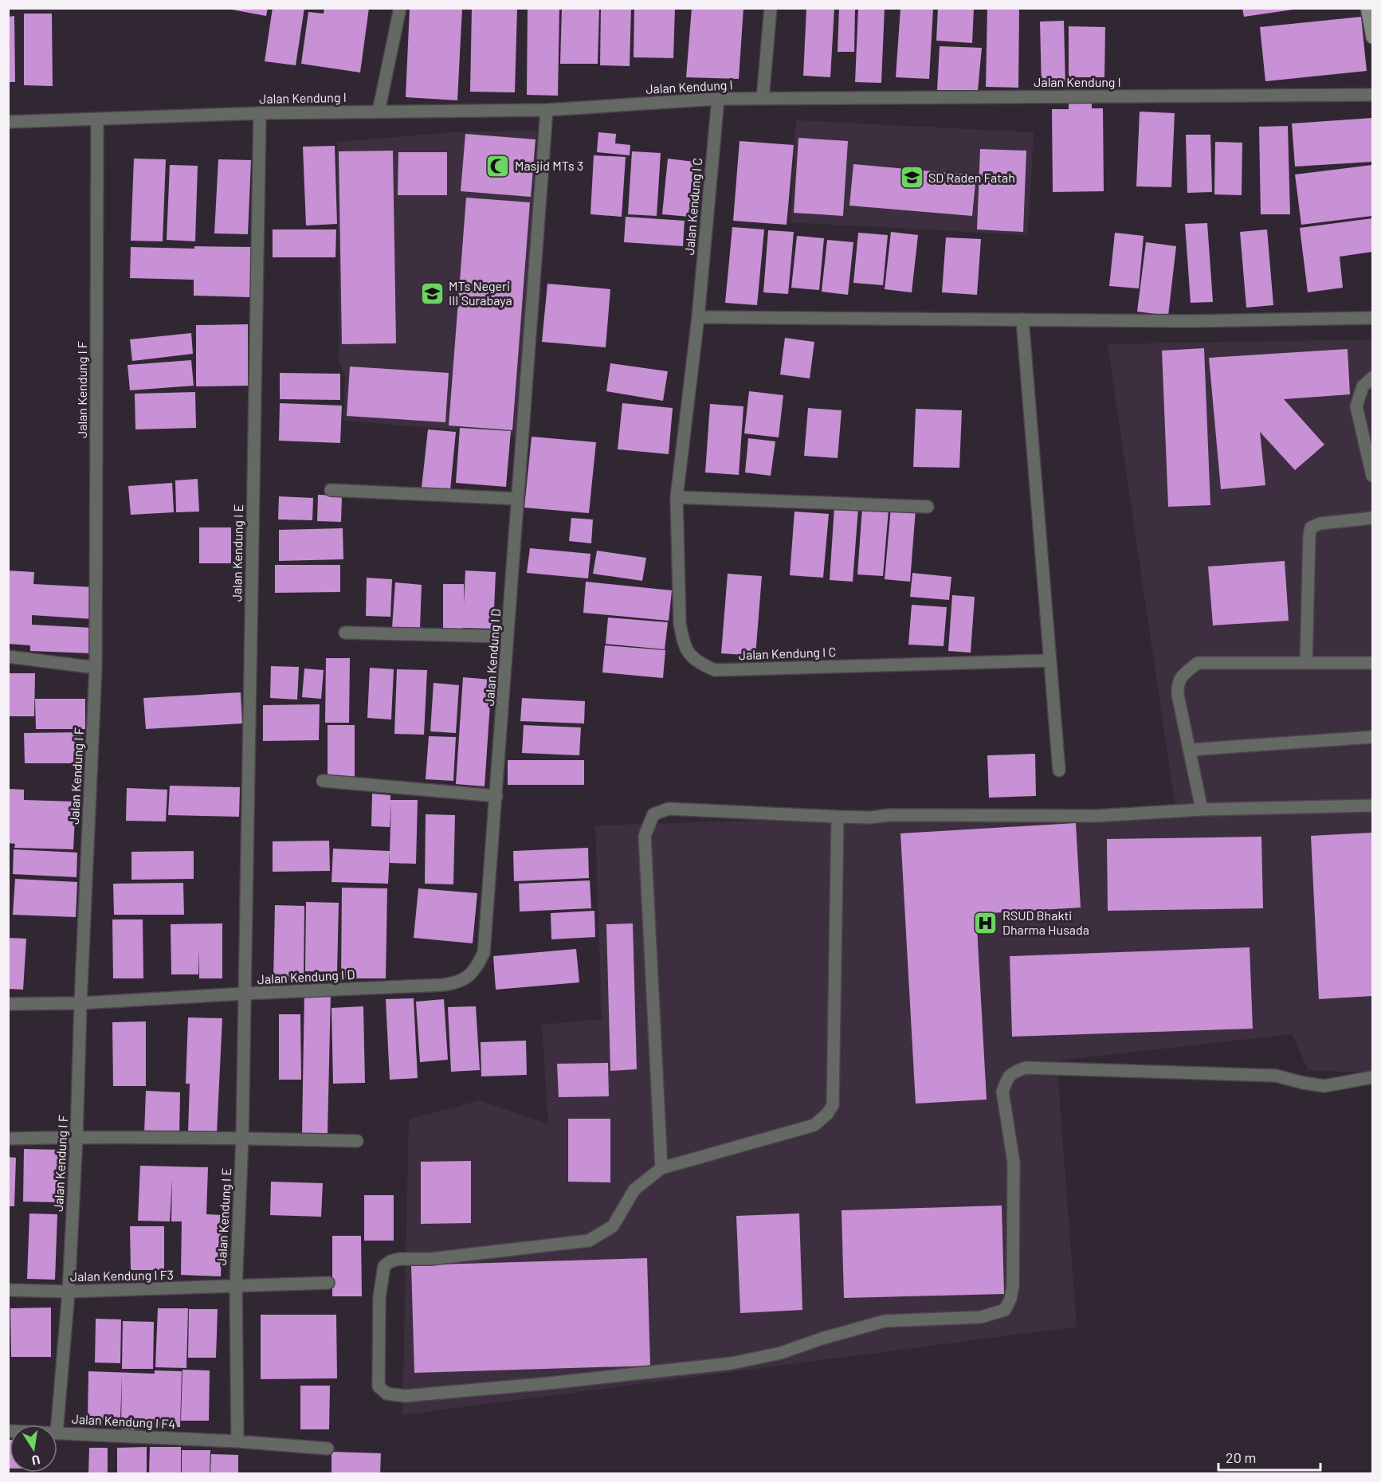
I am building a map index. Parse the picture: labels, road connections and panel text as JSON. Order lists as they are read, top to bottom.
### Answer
{
  "streets": {
    "street": [
      "Jalan Kendung I",
      "Jalan Kendung I C",
      "Jalan Kendung I F",
      "Jalan Kendung I E",
      "Jalan Kendung I D",
      "Jalan Kendung I F3",
      "Jalan Kendung I F4"
    ]
  },
  "crossings": [
    ["Jalan Kendung I", "Jalan Kendung I C"],
    ["Jalan Kendung I", "Jalan Kendung I F"],
    ["Jalan Kendung I", "Jalan Kendung I E"],
    ["Jalan Kendung I", "Jalan Kendung I D"],
    ["Jalan Kendung I F", "Jalan Kendung I F3"],
    ["Jalan Kendung I E", "Jalan Kendung I D"],
    ["Jalan Kendung I E", "Jalan Kendung I F3"],
    ["Jalan Kendung I E", "Jalan Kendung I F4"]
  ],
  "places": {
    "mosque": ["Masjid MTs 3"],
    "school or university": ["SD Raden Fatah", "MTs Negeri III Surabaya"],
    "hospital": ["RSUD Bhakti Dharma Husada"]
  },
  "scale_bar": "20 m",
  "north": "bottom"
}
